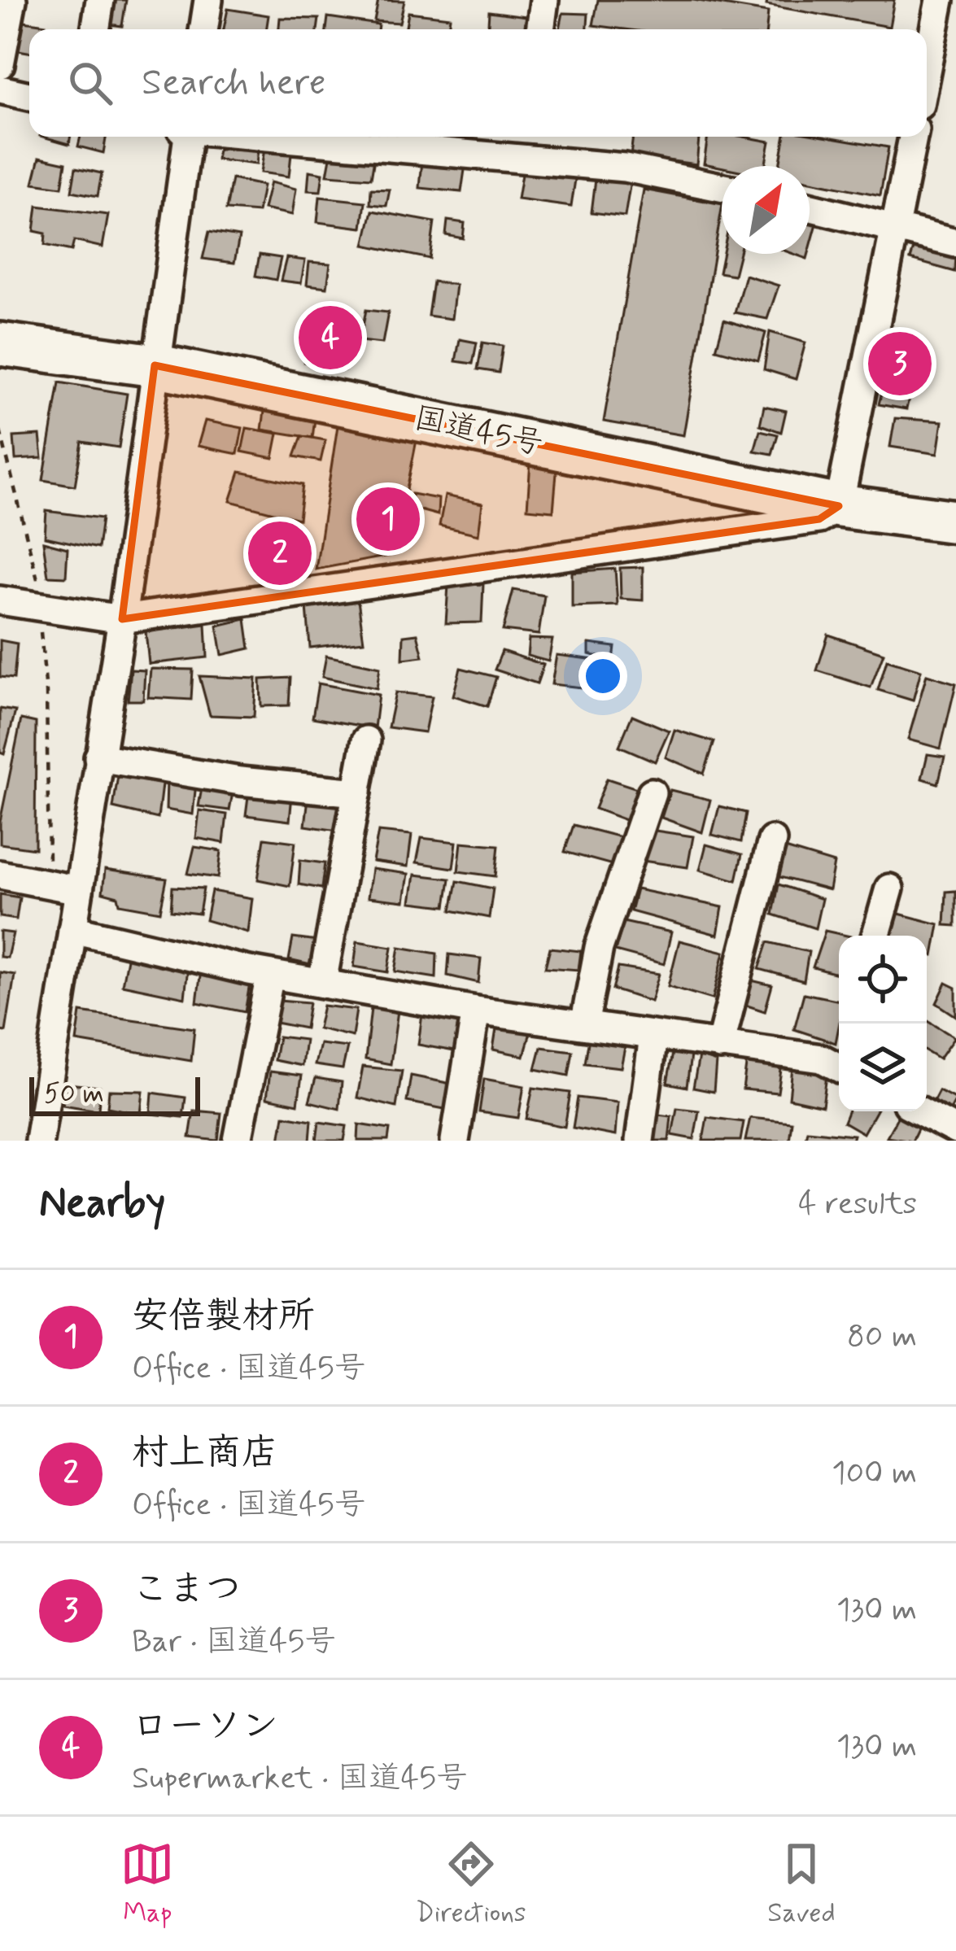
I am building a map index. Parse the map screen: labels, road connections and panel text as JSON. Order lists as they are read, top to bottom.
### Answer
{
  "streets": {
    "highway": ["国道45号"]
  },
  "scale_bar": "50 m",
  "north": "top right",
  "page": {
    "search": "Search here",
    "pins": [
      "4",
      "3",
      "1",
      "2"
    ],
    "scale": "50 m",
    "heading": ["Nearby", "4 results"],
    "list": [
      {
        "mark": "1",
        "name": "安倍製材所",
        "note": "Office · 国道45号",
        "value": "80 m"
      },
      {
        "mark": "2",
        "name": "村上商店",
        "note": "Office · 国道45号",
        "value": "100 m"
      },
      {
        "mark": "3",
        "name": "こまつ",
        "note": "Bar · 国道45号",
        "value": "130 m"
      },
      {
        "mark": "4",
        "name": "ローソン",
        "note": "Supermarket · 国道45号",
        "value": "130 m"
      }
    ],
    "nav": ["Map", "Directions", "Saved"]
  }
}
